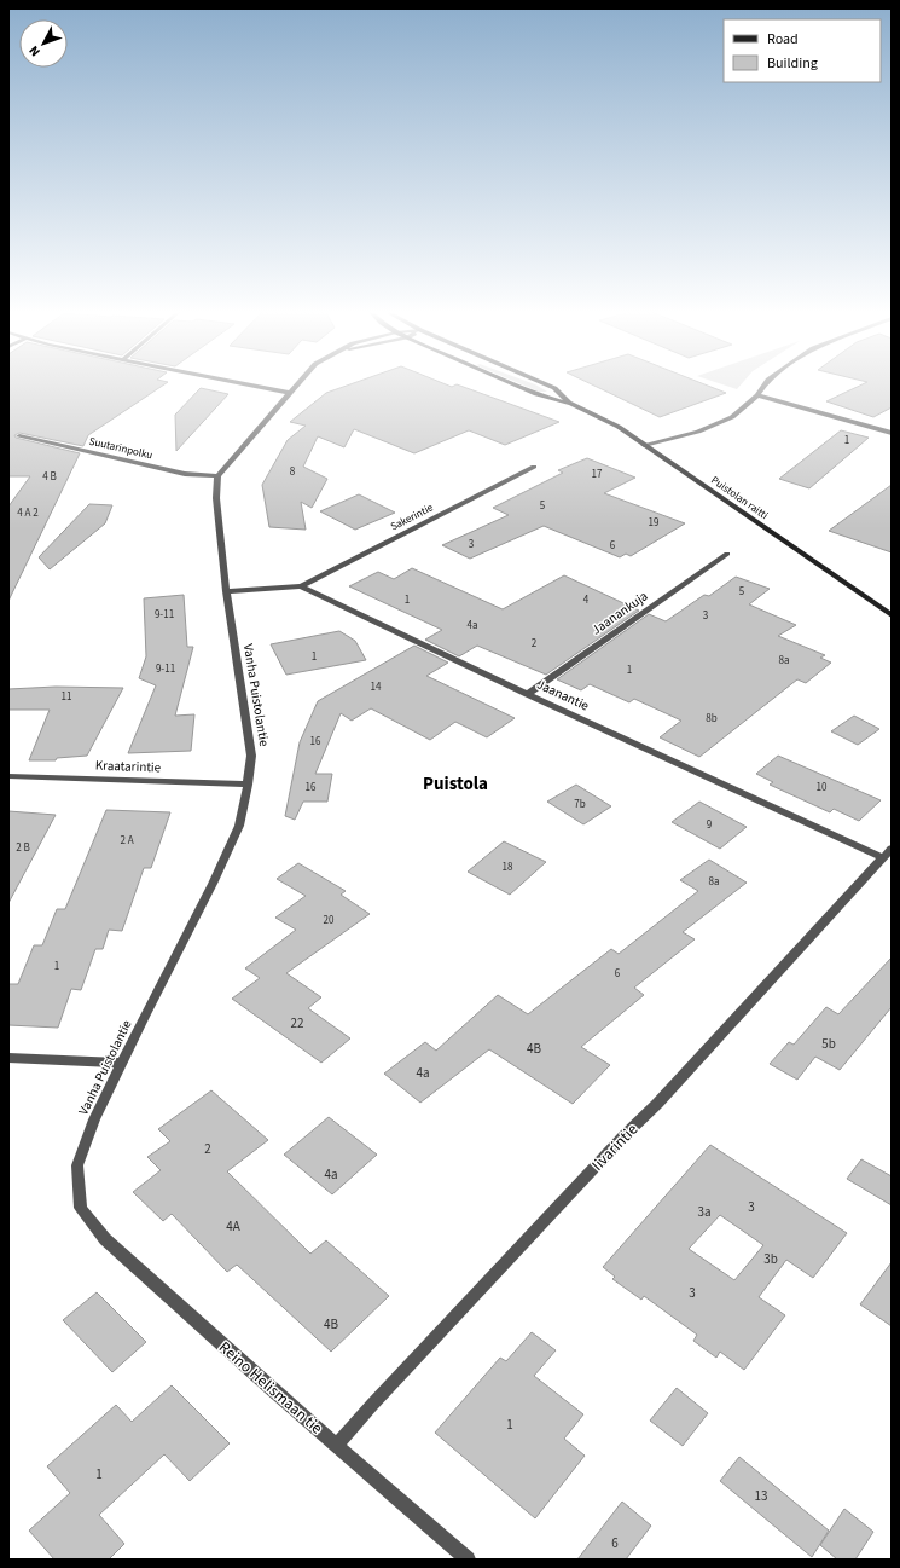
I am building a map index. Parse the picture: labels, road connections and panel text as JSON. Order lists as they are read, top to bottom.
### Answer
{
  "streets": {
    "main road": ["Puistolan raitti"],
    "street": [
      "Suutarinpolku",
      "Sakerintie",
      "Jaanankuja",
      "Vanha Puistolantie",
      "Jaanantie",
      "Kraatarintie",
      "Iivarintie",
      "Reino Helismaan tie"
    ]
  },
  "crossings": [
    ["Suutarinpolku", "Vanha Puistolantie"],
    ["Sakerintie", "Jaanantie"],
    ["Jaanankuja", "Jaanantie"],
    ["Vanha Puistolantie", "Jaanantie"],
    ["Vanha Puistolantie", "Kraatarintie"],
    ["Vanha Puistolantie", "Reino Helismaan tie"],
    ["Jaanantie", "Iivarintie"],
    ["Iivarintie", "Reino Helismaan tie"]
  ],
  "districts": ["Puistola"],
  "house_numbers": [
    "1",
    "8",
    "17",
    "4 B",
    "5",
    "4 A 2",
    "19",
    "3",
    "6",
    "5",
    "1",
    "4",
    "9-11",
    "3",
    "4a",
    "2",
    "1",
    "8a",
    "9-11",
    "1",
    "14",
    "11",
    "8b",
    "16",
    "16",
    "10",
    "7b",
    "9",
    "2 A",
    "2 B",
    "18",
    "8a",
    "20",
    "1",
    "6",
    "22",
    "5b",
    "4B",
    "4a",
    "2",
    "4a",
    "3",
    "3a",
    "4A",
    "3b",
    "3",
    "4B",
    "1",
    "1",
    "13",
    "6"
  ],
  "legend": ["Road", "Building"],
  "north": "bottom left"
}
